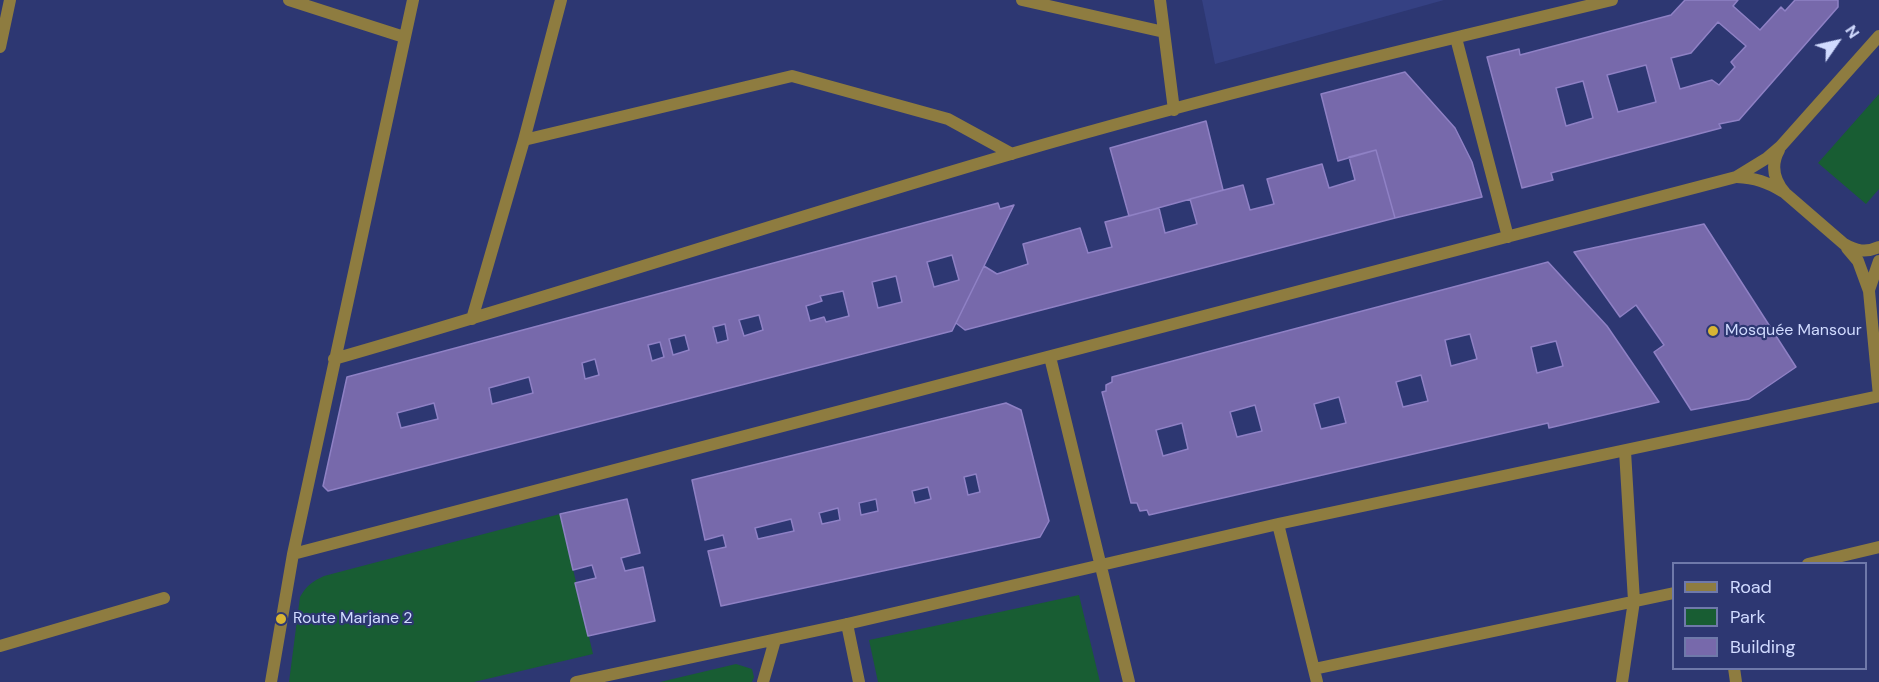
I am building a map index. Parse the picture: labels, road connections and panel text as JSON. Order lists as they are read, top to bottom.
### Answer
{
  "places": ["Mosquée Mansour", "Route Marjane 2"],
  "legend": ["Road", "Park", "Building"],
  "north": "top right"
}
